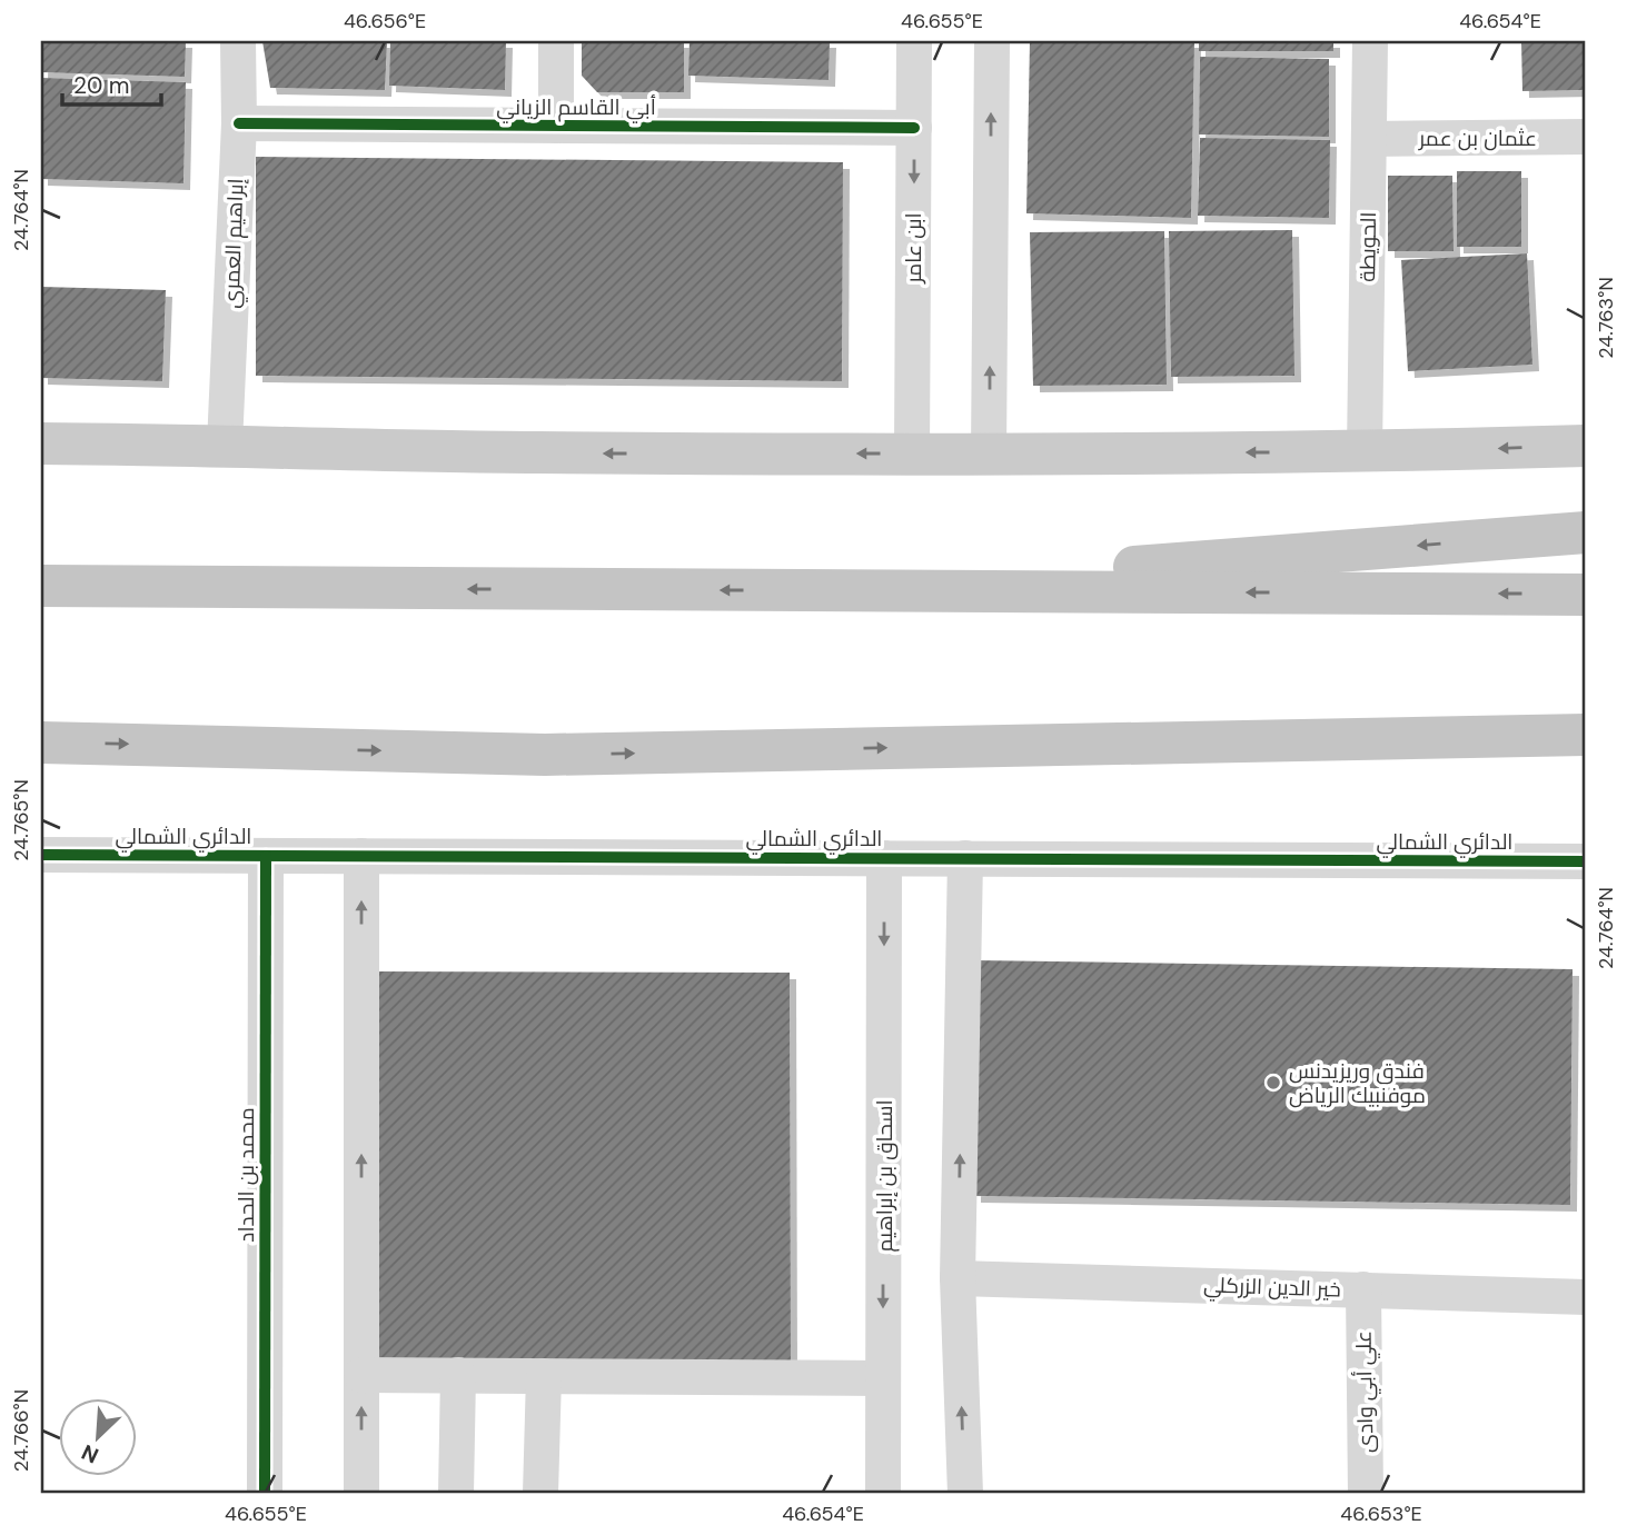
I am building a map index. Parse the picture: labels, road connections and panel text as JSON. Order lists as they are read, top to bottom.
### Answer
{
  "streets": {
    "street": [
      "أبي القاسم الزياني",
      "عثمان بن عمر",
      "إبراهيم العمري",
      "الحويطة",
      "ابن عامر",
      "الدائري الشمالي",
      "محمد بن الحداد",
      "اسحاق بن إبراهيم",
      "خير الدين الزركلي",
      "علي أبي وادى"
    ]
  },
  "crossings": [
    ["أبي القاسم الزياني", "إبراهيم العمري"],
    ["أبي القاسم الزياني", "ابن عامر"],
    ["عثمان بن عمر", "الحويطة"],
    ["الدائري الشمالي", "محمد بن الحداد"],
    ["الدائري الشمالي", "اسحاق بن إبراهيم"],
    ["خير الدين الزركلي", "علي أبي وادى"]
  ],
  "places": ["فندق وريزيدنس موفنبيك الرياض"],
  "scale_bar": "20 m",
  "north": "bottom left",
  "coordinates": [
    "46.656°E",
    "46.655°E",
    "46.654°E",
    "24.764°N",
    "24.763°N",
    "24.765°N",
    "24.766°N",
    "46.653°E"
  ]
}
